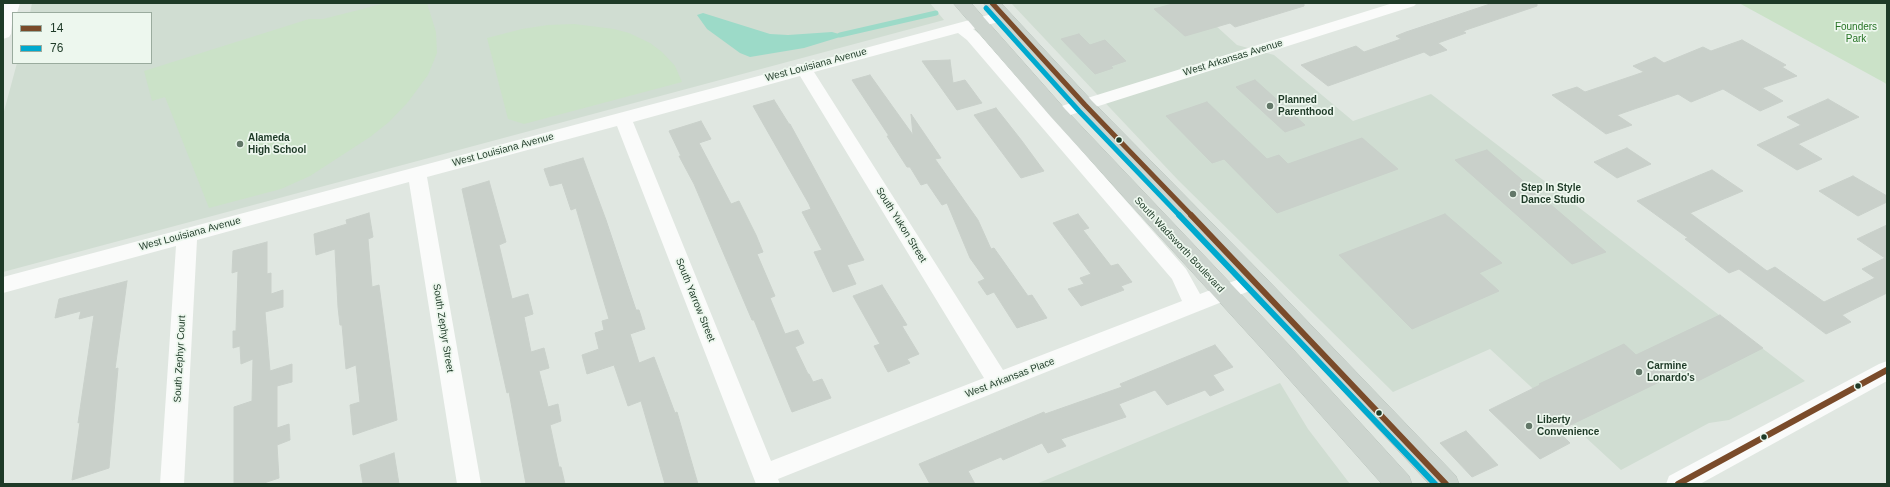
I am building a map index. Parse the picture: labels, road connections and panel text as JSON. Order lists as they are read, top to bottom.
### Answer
{
  "streets": {
    "main road": ["South Wadsworth Boulevard"],
    "street": [
      "West Arkansas Avenue",
      "West Louisiana Avenue",
      "South Yukon Street",
      "South Yarrow Street",
      "South Zephyr Street",
      "South Zephyr Court",
      "West Arkansas Place"
    ]
  },
  "crossings": [
    ["West Arkansas Avenue", "South Wadsworth Boulevard"],
    ["West Louisiana Avenue", "South Yukon Street"],
    ["West Louisiana Avenue", "South Wadsworth Boulevard"],
    ["West Louisiana Avenue", "South Yarrow Street"],
    ["West Louisiana Avenue", "South Zephyr Street"],
    ["West Louisiana Avenue", "South Zephyr Court"],
    ["South Yukon Street", "West Arkansas Place"],
    ["South Wadsworth Boulevard", "West Arkansas Place"],
    ["South Yarrow Street", "West Arkansas Place"]
  ],
  "parks": ["Founders Park"],
  "places": [
    "Planned Parenthood",
    "Alameda High School",
    "Step In Style Dance Studio",
    "Carmine Lonardo's",
    "Liberty Convenience"
  ],
  "lines": ["transit line 14", "transit line 76"],
  "legend": ["14", "76"]
}
